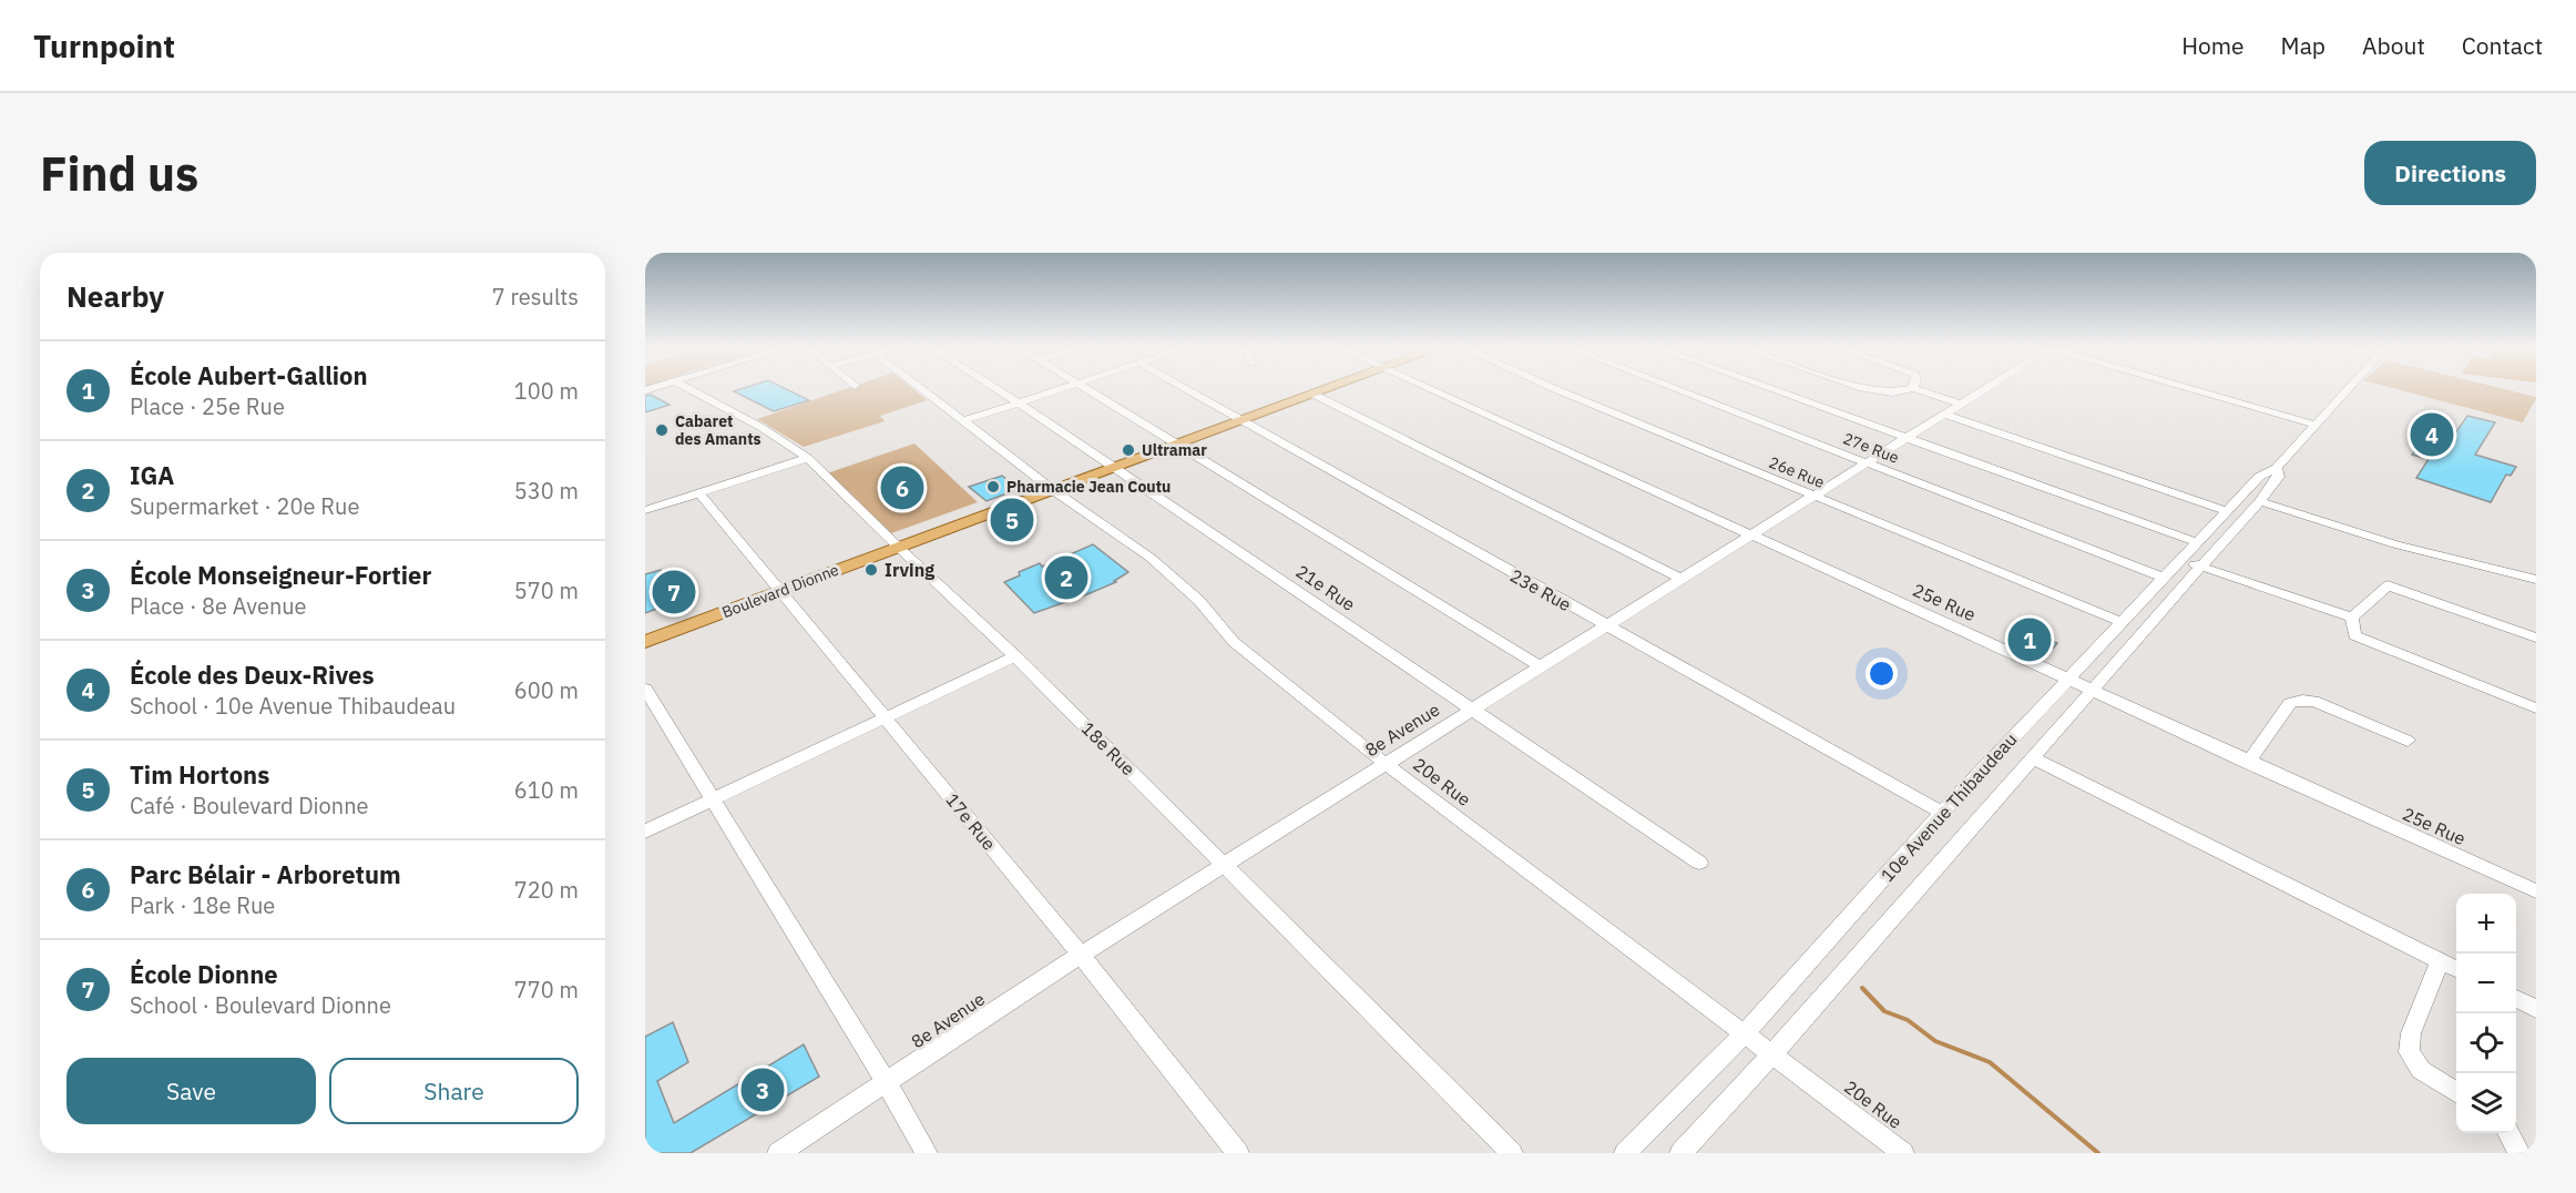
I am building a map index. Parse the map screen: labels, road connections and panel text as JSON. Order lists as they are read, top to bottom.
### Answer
{
  "streets": {
    "main road": ["Boulevard Dionne"],
    "street": [
      "27e Rue",
      "26e Rue",
      "21e Rue",
      "23e Rue",
      "25e Rue",
      "8e Avenue",
      "18e Rue",
      "20e Rue",
      "10e Avenue Thibaudeau",
      "17e Rue"
    ]
  },
  "crossings": [
    ["27e Rue", "8e Avenue"],
    ["27e Rue", "10e Avenue Thibaudeau"],
    ["26e Rue", "8e Avenue"],
    ["26e Rue", "10e Avenue Thibaudeau"],
    ["21e Rue", "Boulevard Dionne"],
    ["21e Rue", "8e Avenue"],
    ["23e Rue", "Boulevard Dionne"],
    ["23e Rue", "8e Avenue"],
    ["23e Rue", "10e Avenue Thibaudeau"],
    ["Boulevard Dionne", "18e Rue"],
    ["Boulevard Dionne", "20e Rue"],
    ["Boulevard Dionne", "17e Rue"],
    ["25e Rue", "8e Avenue"],
    ["25e Rue", "10e Avenue Thibaudeau"],
    ["8e Avenue", "18e Rue"],
    ["8e Avenue", "20e Rue"],
    ["8e Avenue", "17e Rue"],
    ["20e Rue", "10e Avenue Thibaudeau"]
  ],
  "places": [
    "Cabaret des Amants",
    "Ultramar",
    "Pharmacie Jean Coutu",
    "Irving"
  ],
  "page": {
    "header": "Turnpoint",
    "nav": [
      "Home",
      "Map",
      "About",
      "Contact"
    ],
    "buttons": [
      "Directions",
      ["Save", "Share"]
    ],
    "title": "Find us",
    "heading": ["Nearby", "7 results"],
    "list": [
      {
        "mark": "1",
        "name": "École Aubert-Gallion",
        "note": "Place · 25e Rue",
        "value": "100 m"
      },
      {
        "mark": "2",
        "name": "IGA",
        "note": "Supermarket · 20e Rue",
        "value": "530 m"
      },
      {
        "mark": "3",
        "name": "École Monseigneur-Fortier",
        "note": "Place · 8e Avenue",
        "value": "570 m"
      },
      {
        "mark": "4",
        "name": "École des Deux-Rives",
        "note": "School · 10e Avenue Thibaudeau",
        "value": "600 m"
      },
      {
        "mark": "5",
        "name": "Tim Hortons",
        "note": "Café · Boulevard Dionne",
        "value": "610 m"
      },
      {
        "mark": "6",
        "name": "Parc Bélair - Arboretum",
        "note": "Park · 18e Rue",
        "value": "720 m"
      },
      {
        "mark": "7",
        "name": "École Dionne",
        "note": "School · Boulevard Dionne",
        "value": "770 m"
      }
    ],
    "pins": [
      "4",
      "6",
      "5",
      "2",
      "7",
      "1",
      "3"
    ],
    "map_buttons": ["+", "−"]
  }
}
